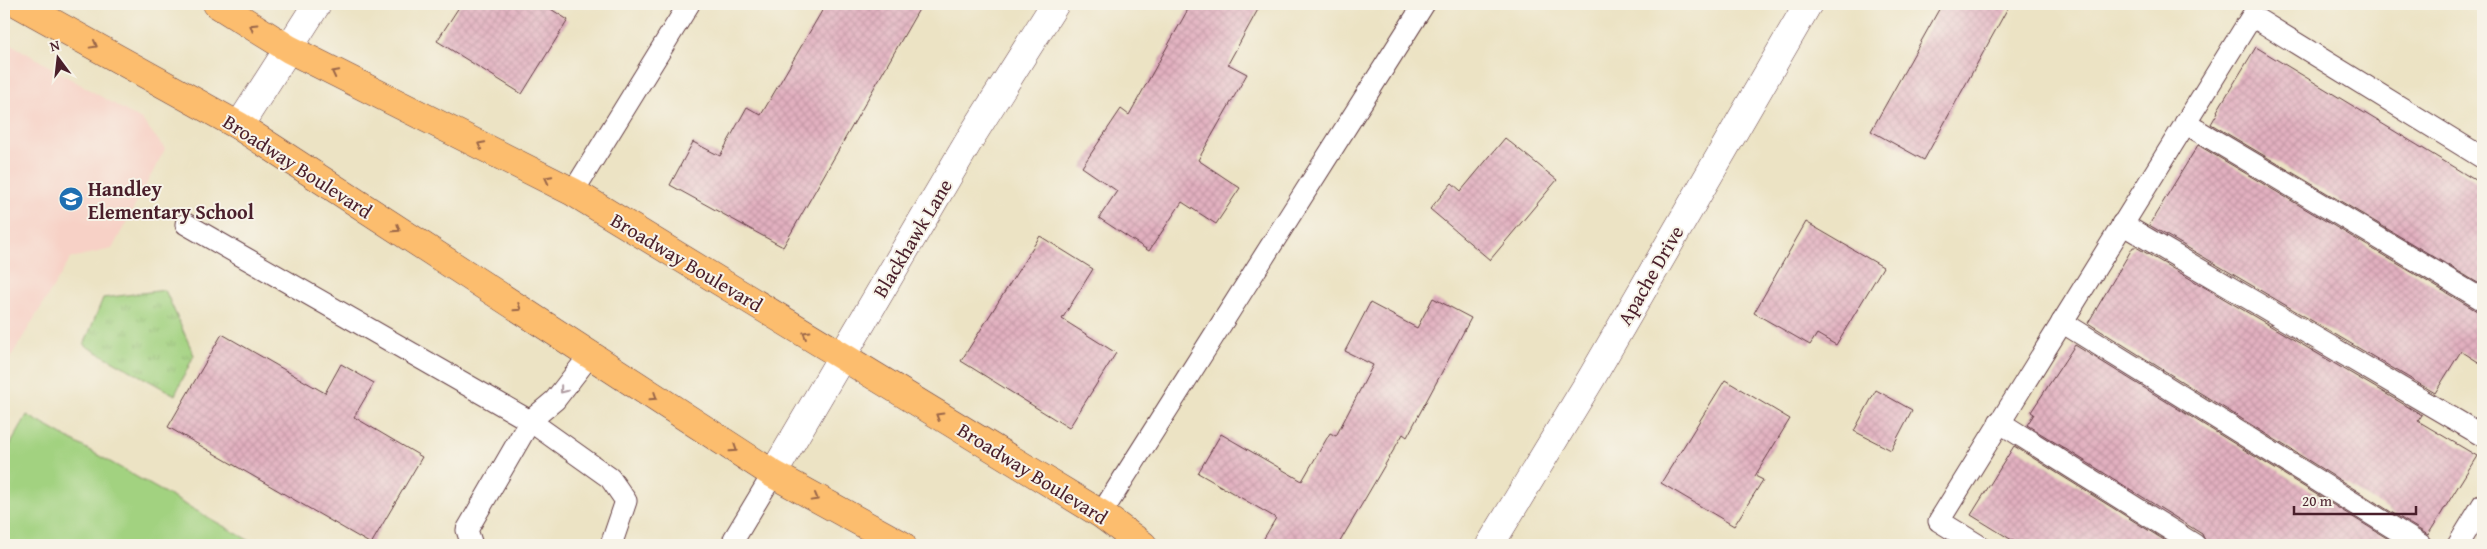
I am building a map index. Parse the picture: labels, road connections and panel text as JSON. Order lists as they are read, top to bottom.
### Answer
{
  "streets": {
    "main road": ["Broadway Boulevard"],
    "street": ["Blackhawk Lane", "Apache Drive"]
  },
  "crossings": [
    ["Broadway Boulevard", "Blackhawk Lane"]
  ],
  "places": {
    "school or university": ["Handley Elementary School"]
  },
  "scale_bar": "20 m",
  "north": "top"
}
